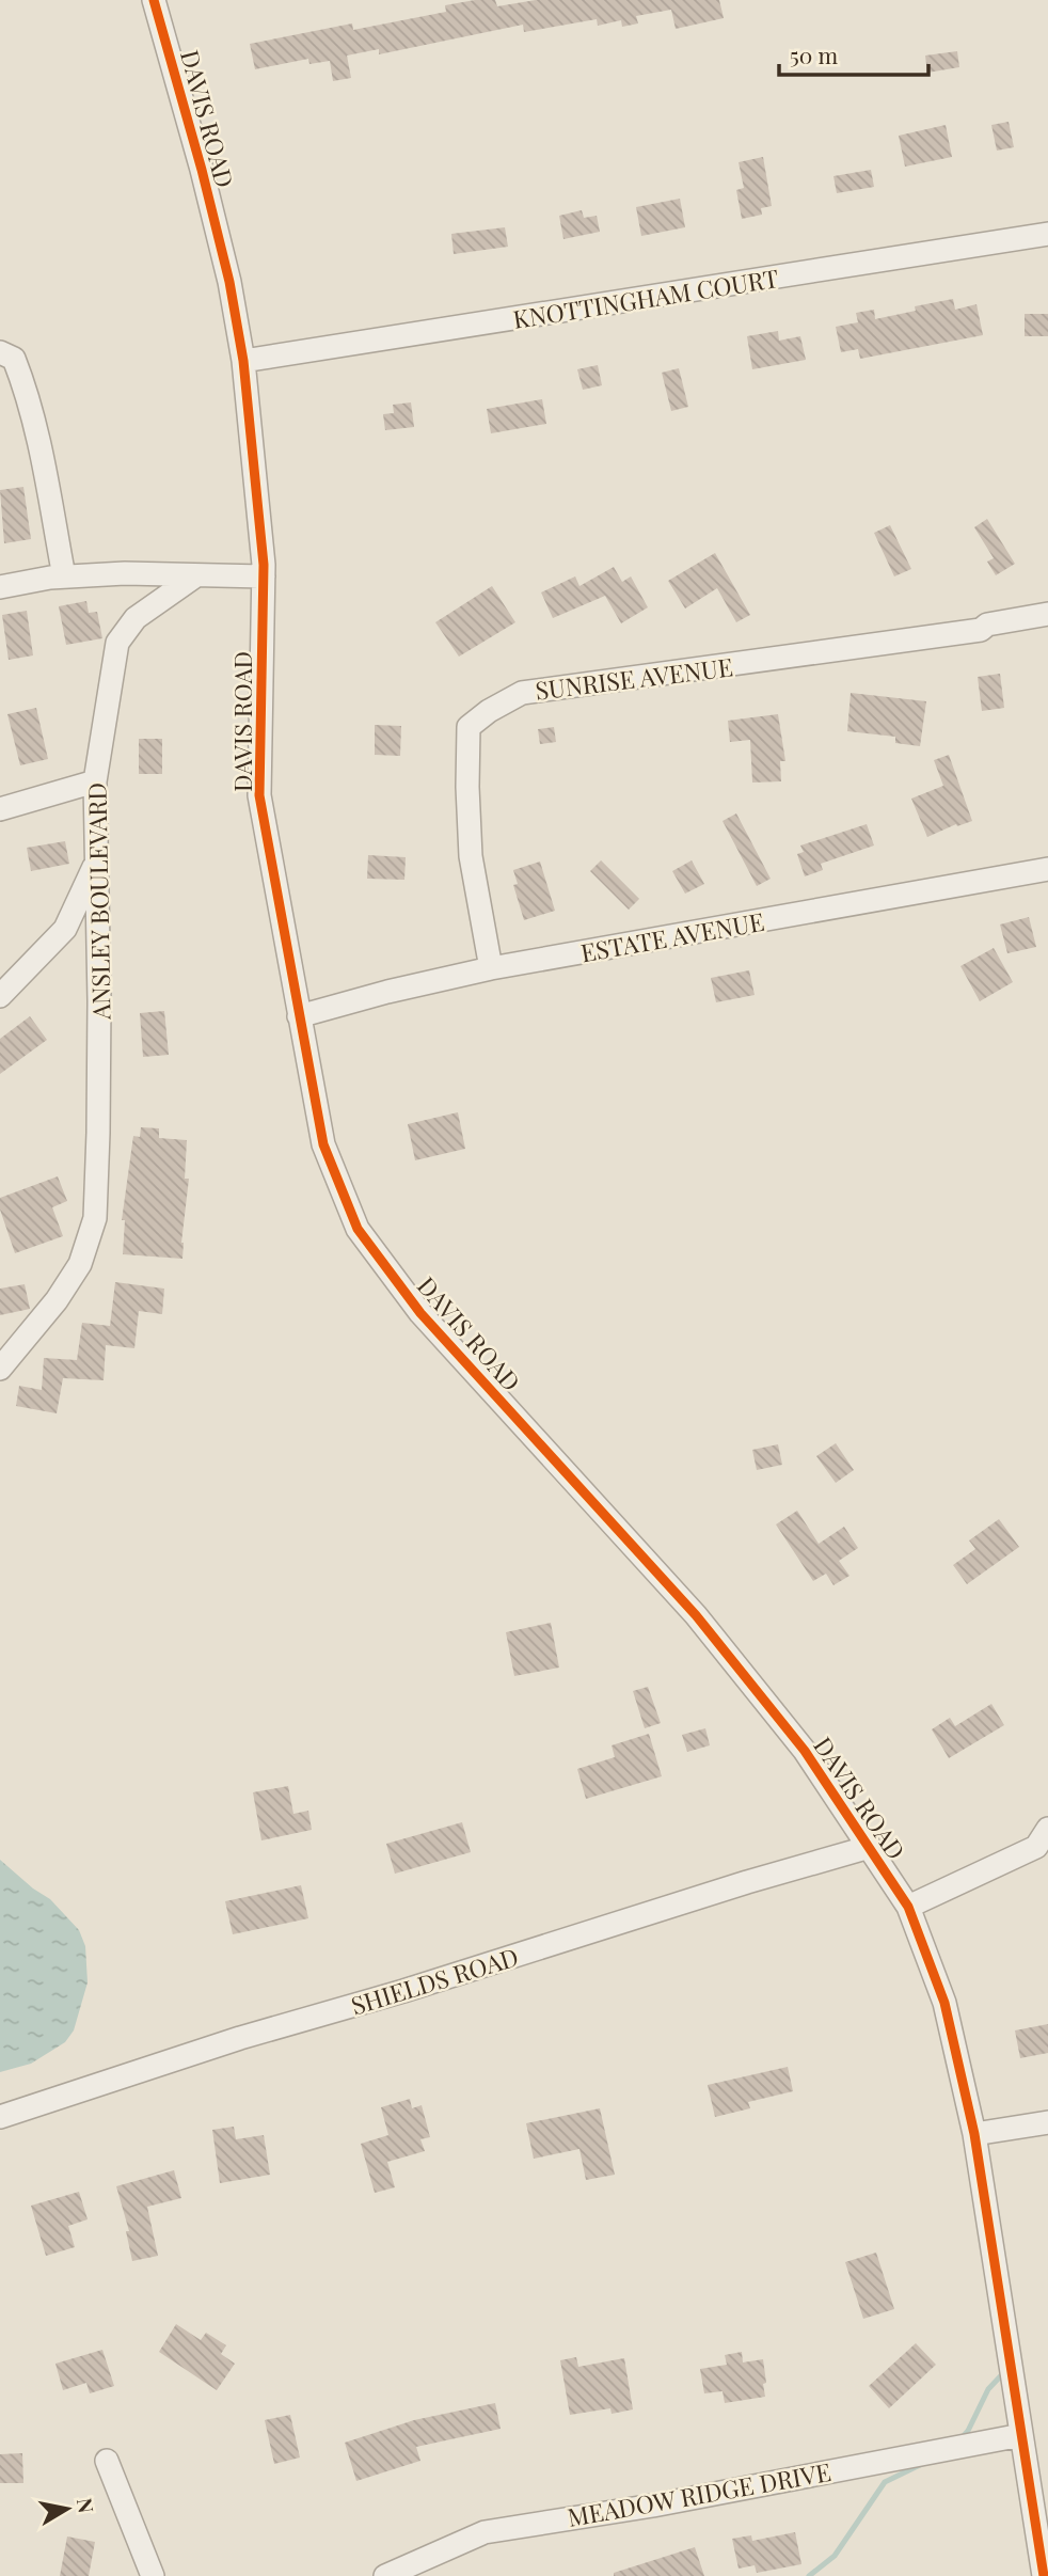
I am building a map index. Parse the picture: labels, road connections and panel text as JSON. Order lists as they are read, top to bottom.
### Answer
{
  "streets": {
    "street": [
      "DAVIS ROAD",
      "KNOTTINGHAM COURT",
      "SUNRISE AVENUE",
      "ANSLEY BOULEVARD",
      "ESTATE AVENUE",
      "SHIELDS ROAD",
      "MEADOW RIDGE DRIVE"
    ]
  },
  "crossings": [
    ["DAVIS ROAD", "KNOTTINGHAM COURT"],
    ["DAVIS ROAD", "ESTATE AVENUE"],
    ["DAVIS ROAD", "SHIELDS ROAD"],
    ["DAVIS ROAD", "MEADOW RIDGE DRIVE"],
    ["SUNRISE AVENUE", "ESTATE AVENUE"]
  ],
  "scale_bar": "50 m",
  "north": "right"
}
